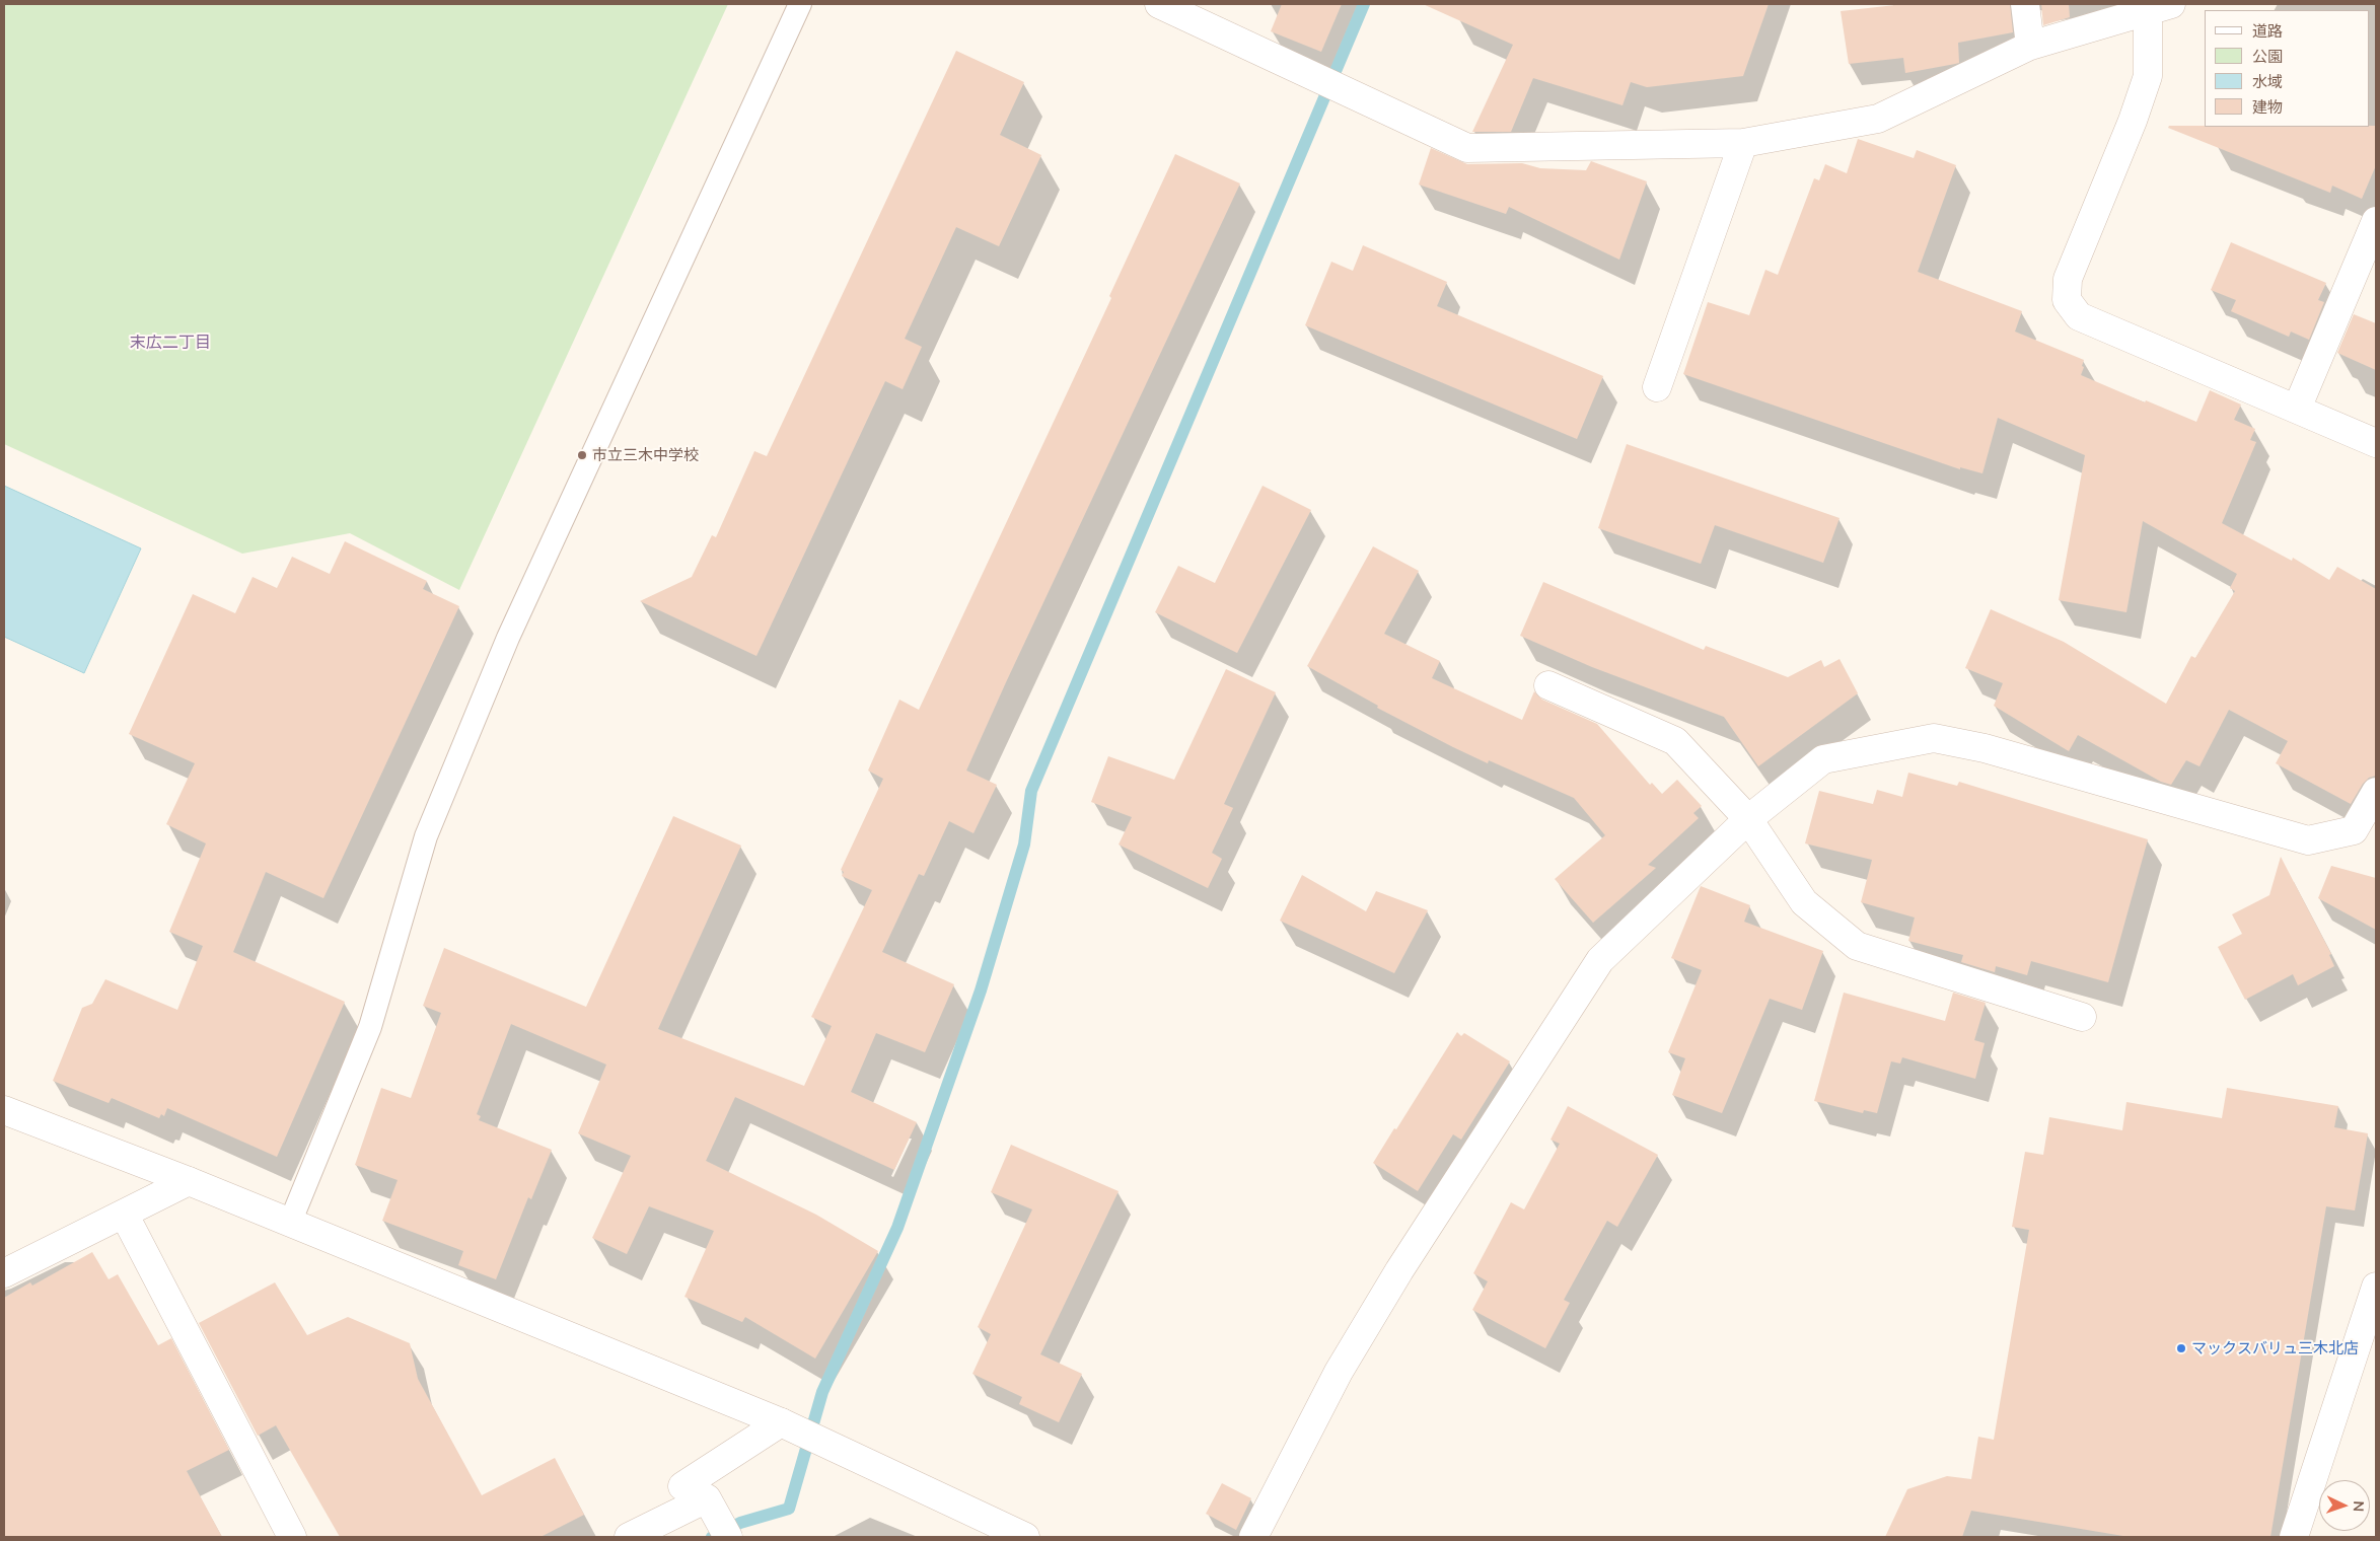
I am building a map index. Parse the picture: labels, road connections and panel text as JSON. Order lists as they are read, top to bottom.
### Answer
{
  "districts": ["末広二丁目"],
  "places": ["市立三木中学校", "マックスバリュ三木北店"],
  "legend": [
    "道路",
    "公園",
    "水域",
    "建物"
  ],
  "north": "right"
}
